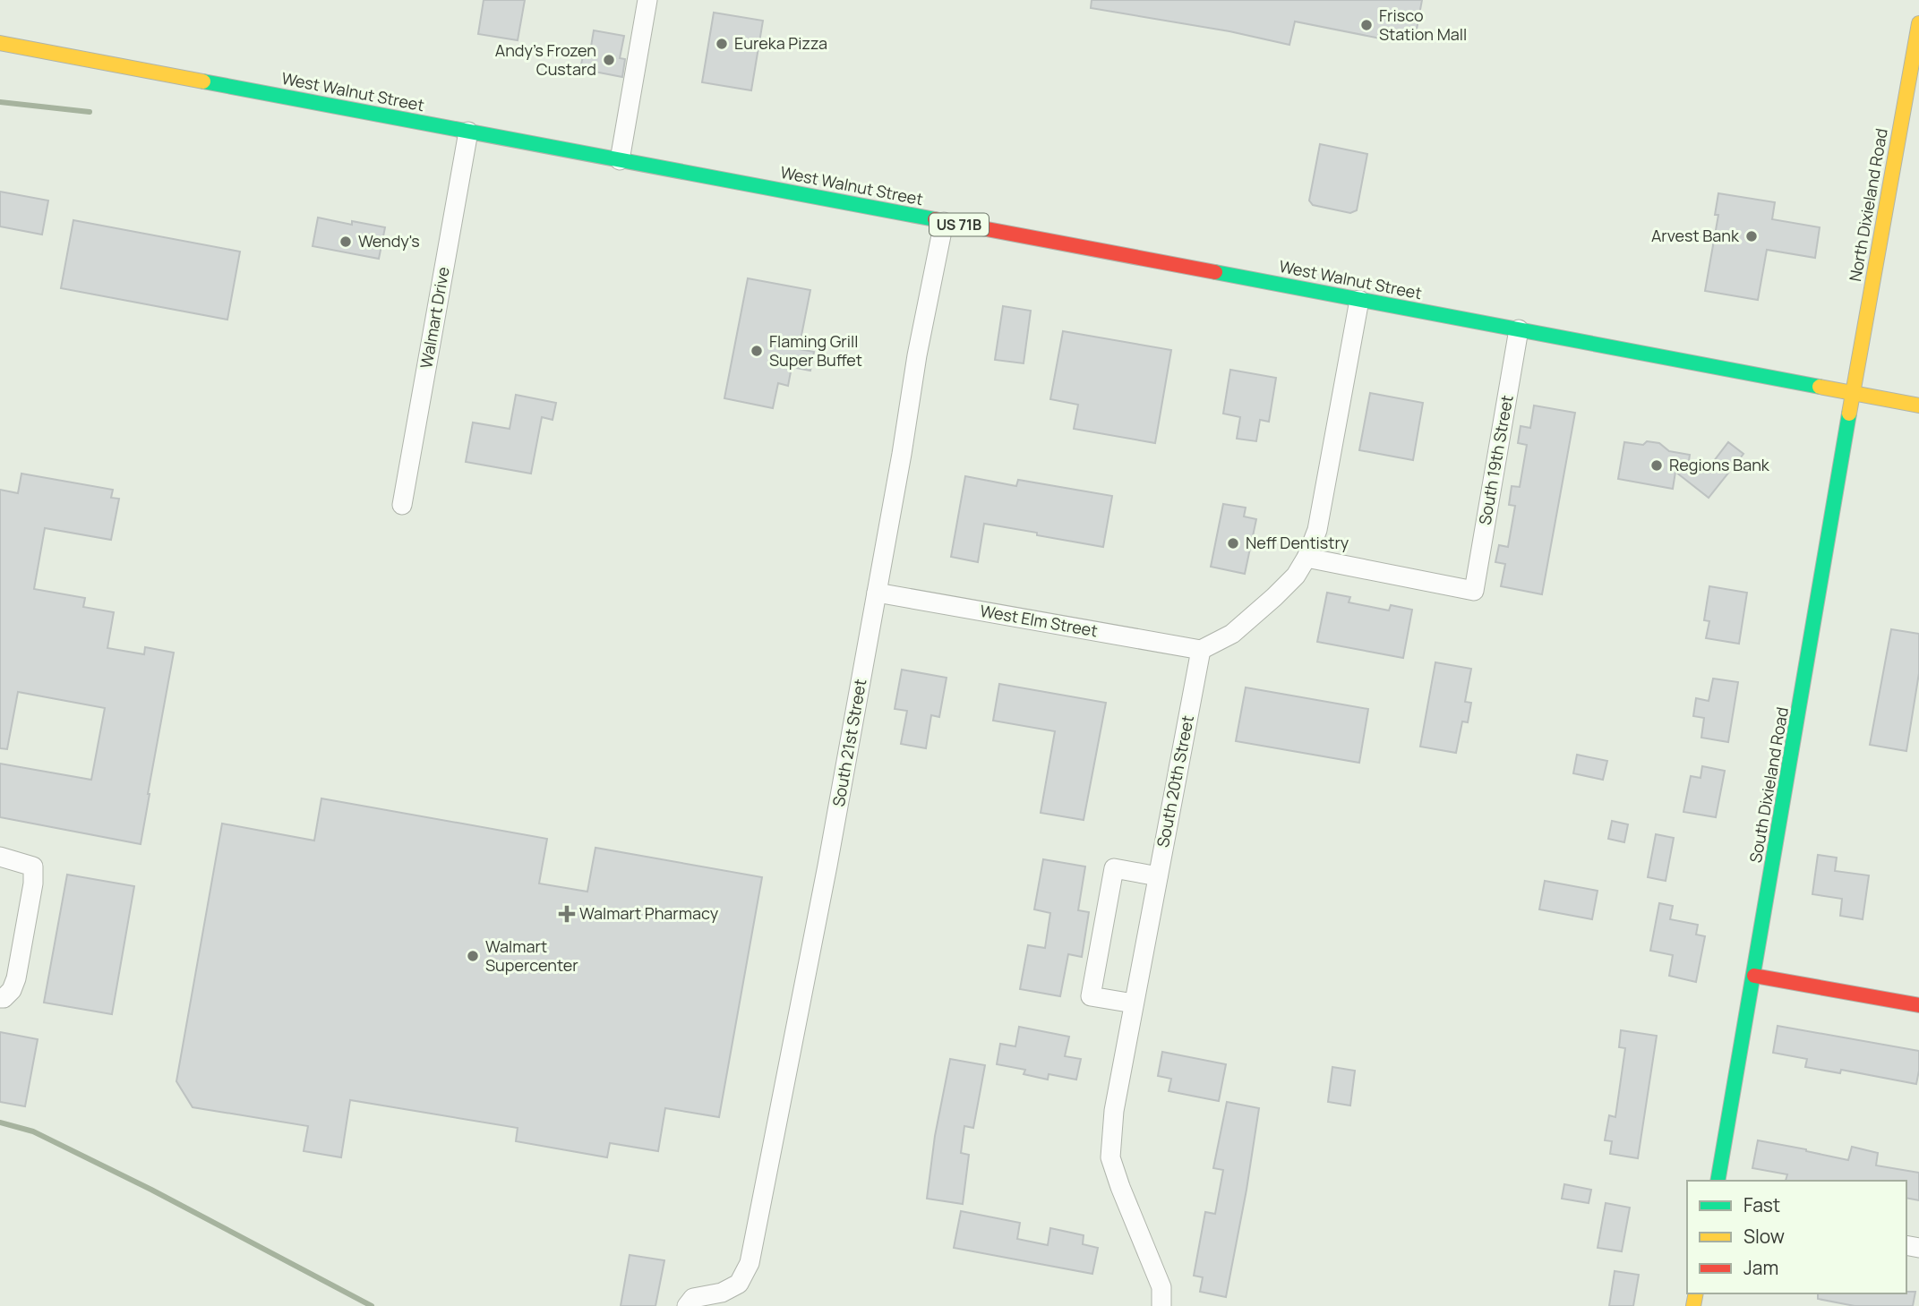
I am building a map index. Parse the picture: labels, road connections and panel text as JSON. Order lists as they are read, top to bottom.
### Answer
{
  "streets": {
    "main road": [
      "West Walnut Street",
      "North Dixieland Road",
      "US 71B",
      "South Dixieland Road"
    ],
    "street": [
      "Walmart Drive",
      "South 19th Street",
      "West Elm Street",
      "South 21st Street",
      "South 20th Street"
    ]
  },
  "crossings": [
    ["West Walnut Street", "North Dixieland Road"],
    ["West Walnut Street", "Walmart Drive"],
    ["West Walnut Street", "South 19th Street"],
    ["West Walnut Street", "South 21st Street"],
    ["West Walnut Street", "South Dixieland Road"],
    ["North Dixieland Road", "South Dixieland Road"],
    ["West Elm Street", "South 21st Street"],
    ["West Elm Street", "South 20th Street"]
  ],
  "places": {
    "other": [
      "Frisco Station Mall",
      "Eureka Pizza",
      "Andy's Frozen Custard",
      "Arvest Bank",
      "Wendy's",
      "Flaming Grill Super Buffet",
      "Regions Bank",
      "Neff Dentistry",
      "Walmart Supercenter"
    ],
    "health": ["Walmart Pharmacy"]
  },
  "legend": ["Fast", "Slow", "Jam"]
}
